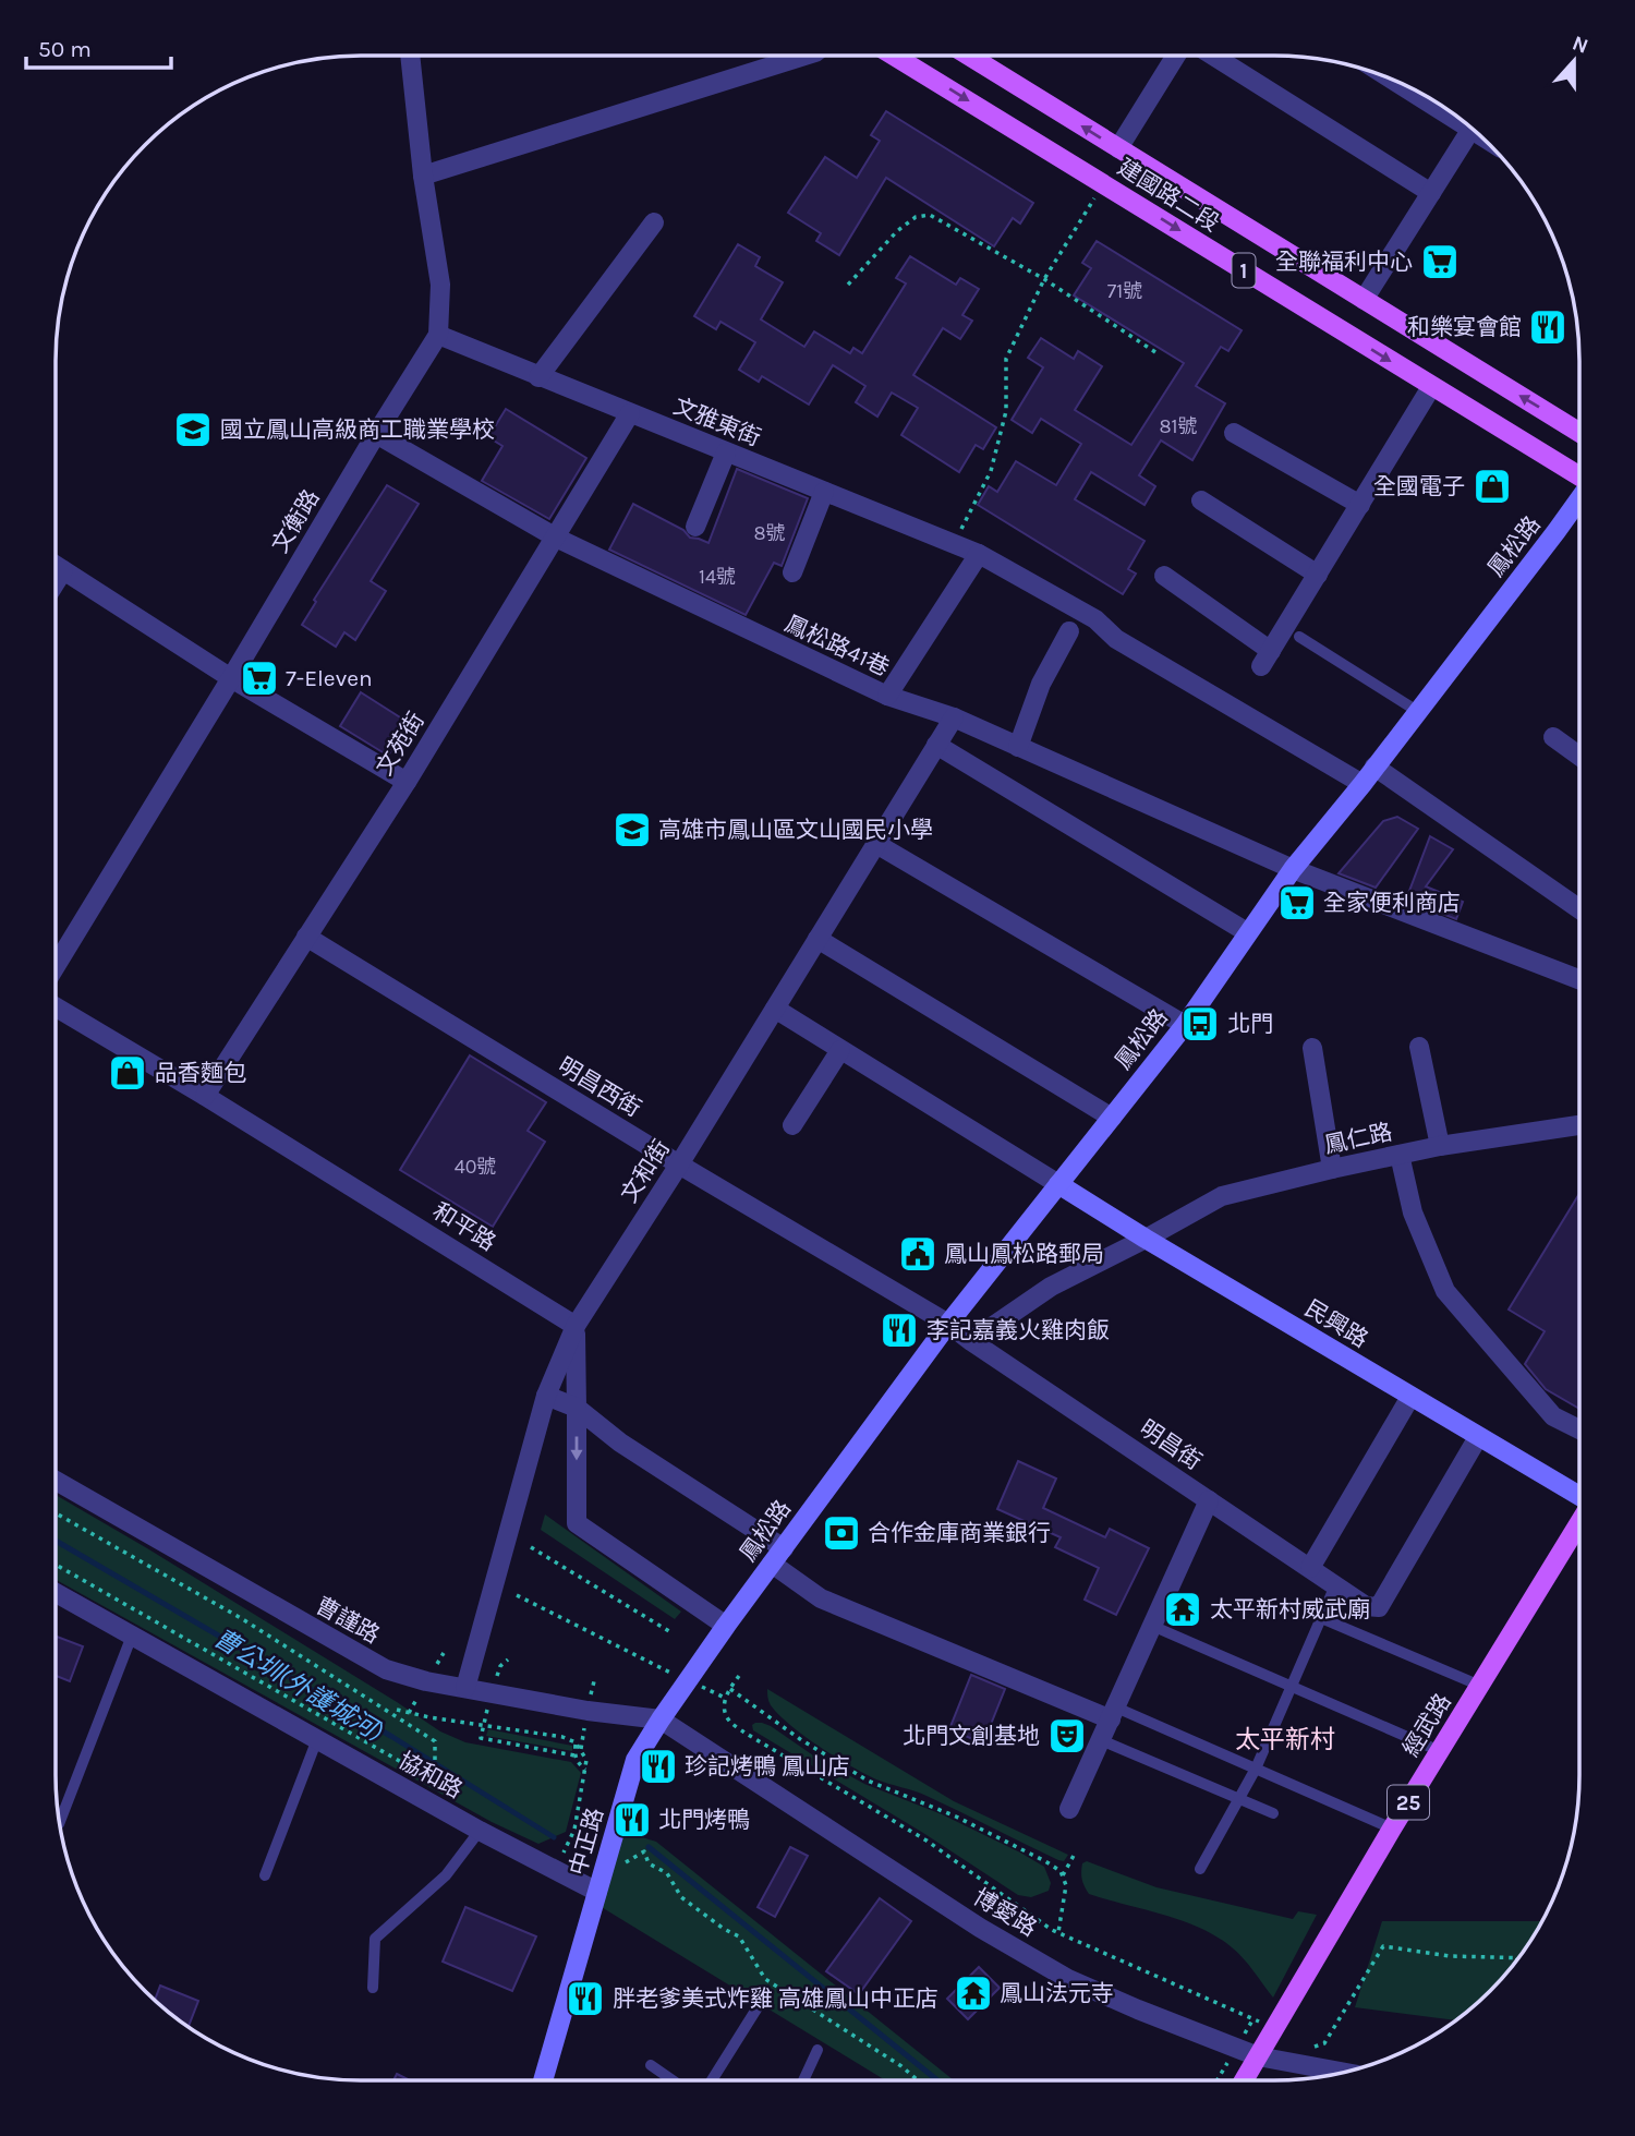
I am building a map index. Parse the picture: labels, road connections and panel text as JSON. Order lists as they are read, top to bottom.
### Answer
{
  "streets": {
    "main road": [
      "建國路二段",
      "1",
      "經武路",
      "25"
    ],
    "street": [
      "文雅東街",
      "文衡路",
      "鳳松路",
      "鳳松路41巷",
      "文苑街",
      "明昌西街",
      "鳳仁路",
      "文和街",
      "和平路",
      "民興路",
      "明昌街",
      "曹謹路",
      "協和路",
      "中正路",
      "博愛路"
    ]
  },
  "crossings": [
    ["文雅東街", "文衡路"],
    ["文雅東街", "鳳松路"],
    ["文雅東街", "文苑街"],
    ["文衡路", "鳳松路41巷"],
    ["鳳松路", "鳳松路41巷"],
    ["鳳松路", "明昌西街"],
    ["鳳松路", "民興路"],
    ["鳳松路", "明昌街"],
    ["鳳松路", "中正路"],
    ["鳳松路41巷", "文苑街"],
    ["鳳松路41巷", "文和街"],
    ["文苑街", "明昌西街"],
    ["文苑街", "和平路"],
    ["明昌西街", "文和街"],
    ["明昌西街", "明昌街"],
    ["鳳仁路", "民興路"],
    ["鳳仁路", "明昌街"],
    ["文和街", "和平路"],
    ["文和街", "曹謹路"],
    ["民興路", "明昌街"],
    ["曹謹路", "中正路"],
    ["曹謹路", "博愛路"],
    ["經武路", "博愛路"],
    ["協和路", "中正路"],
    ["中正路", "博愛路"]
  ],
  "districts": ["太平新村"],
  "water": ["曹公圳(外護城河)"],
  "places": {
    "supermarket": ["全聯福利中心", "7-Eleven", "全家便利商店"],
    "restaurant": [
      "和樂宴會館",
      "李記嘉義火雞肉飯",
      "珍記烤鴨 鳳山店",
      "北門烤鴨",
      "胖老爹美式炸雞 高雄鳳山中正店"
    ],
    "school or university": ["國立鳳山高級商工職業學校", "高雄市鳳山區文山國民小學"],
    "shop": ["全國電子", "品香麵包"],
    "bus stop": ["北門"],
    "public building": ["鳳山鳳松路郵局"],
    "bank": ["合作金庫商業銀行"],
    "temple": ["太平新村威武廟", "鳳山法元寺"],
    "theatre": ["北門文創基地"]
  },
  "house_numbers": [
    "71號",
    "81號",
    "8號",
    "14號",
    "40號"
  ],
  "scale_bar": "50 m",
  "north": "top"
}
